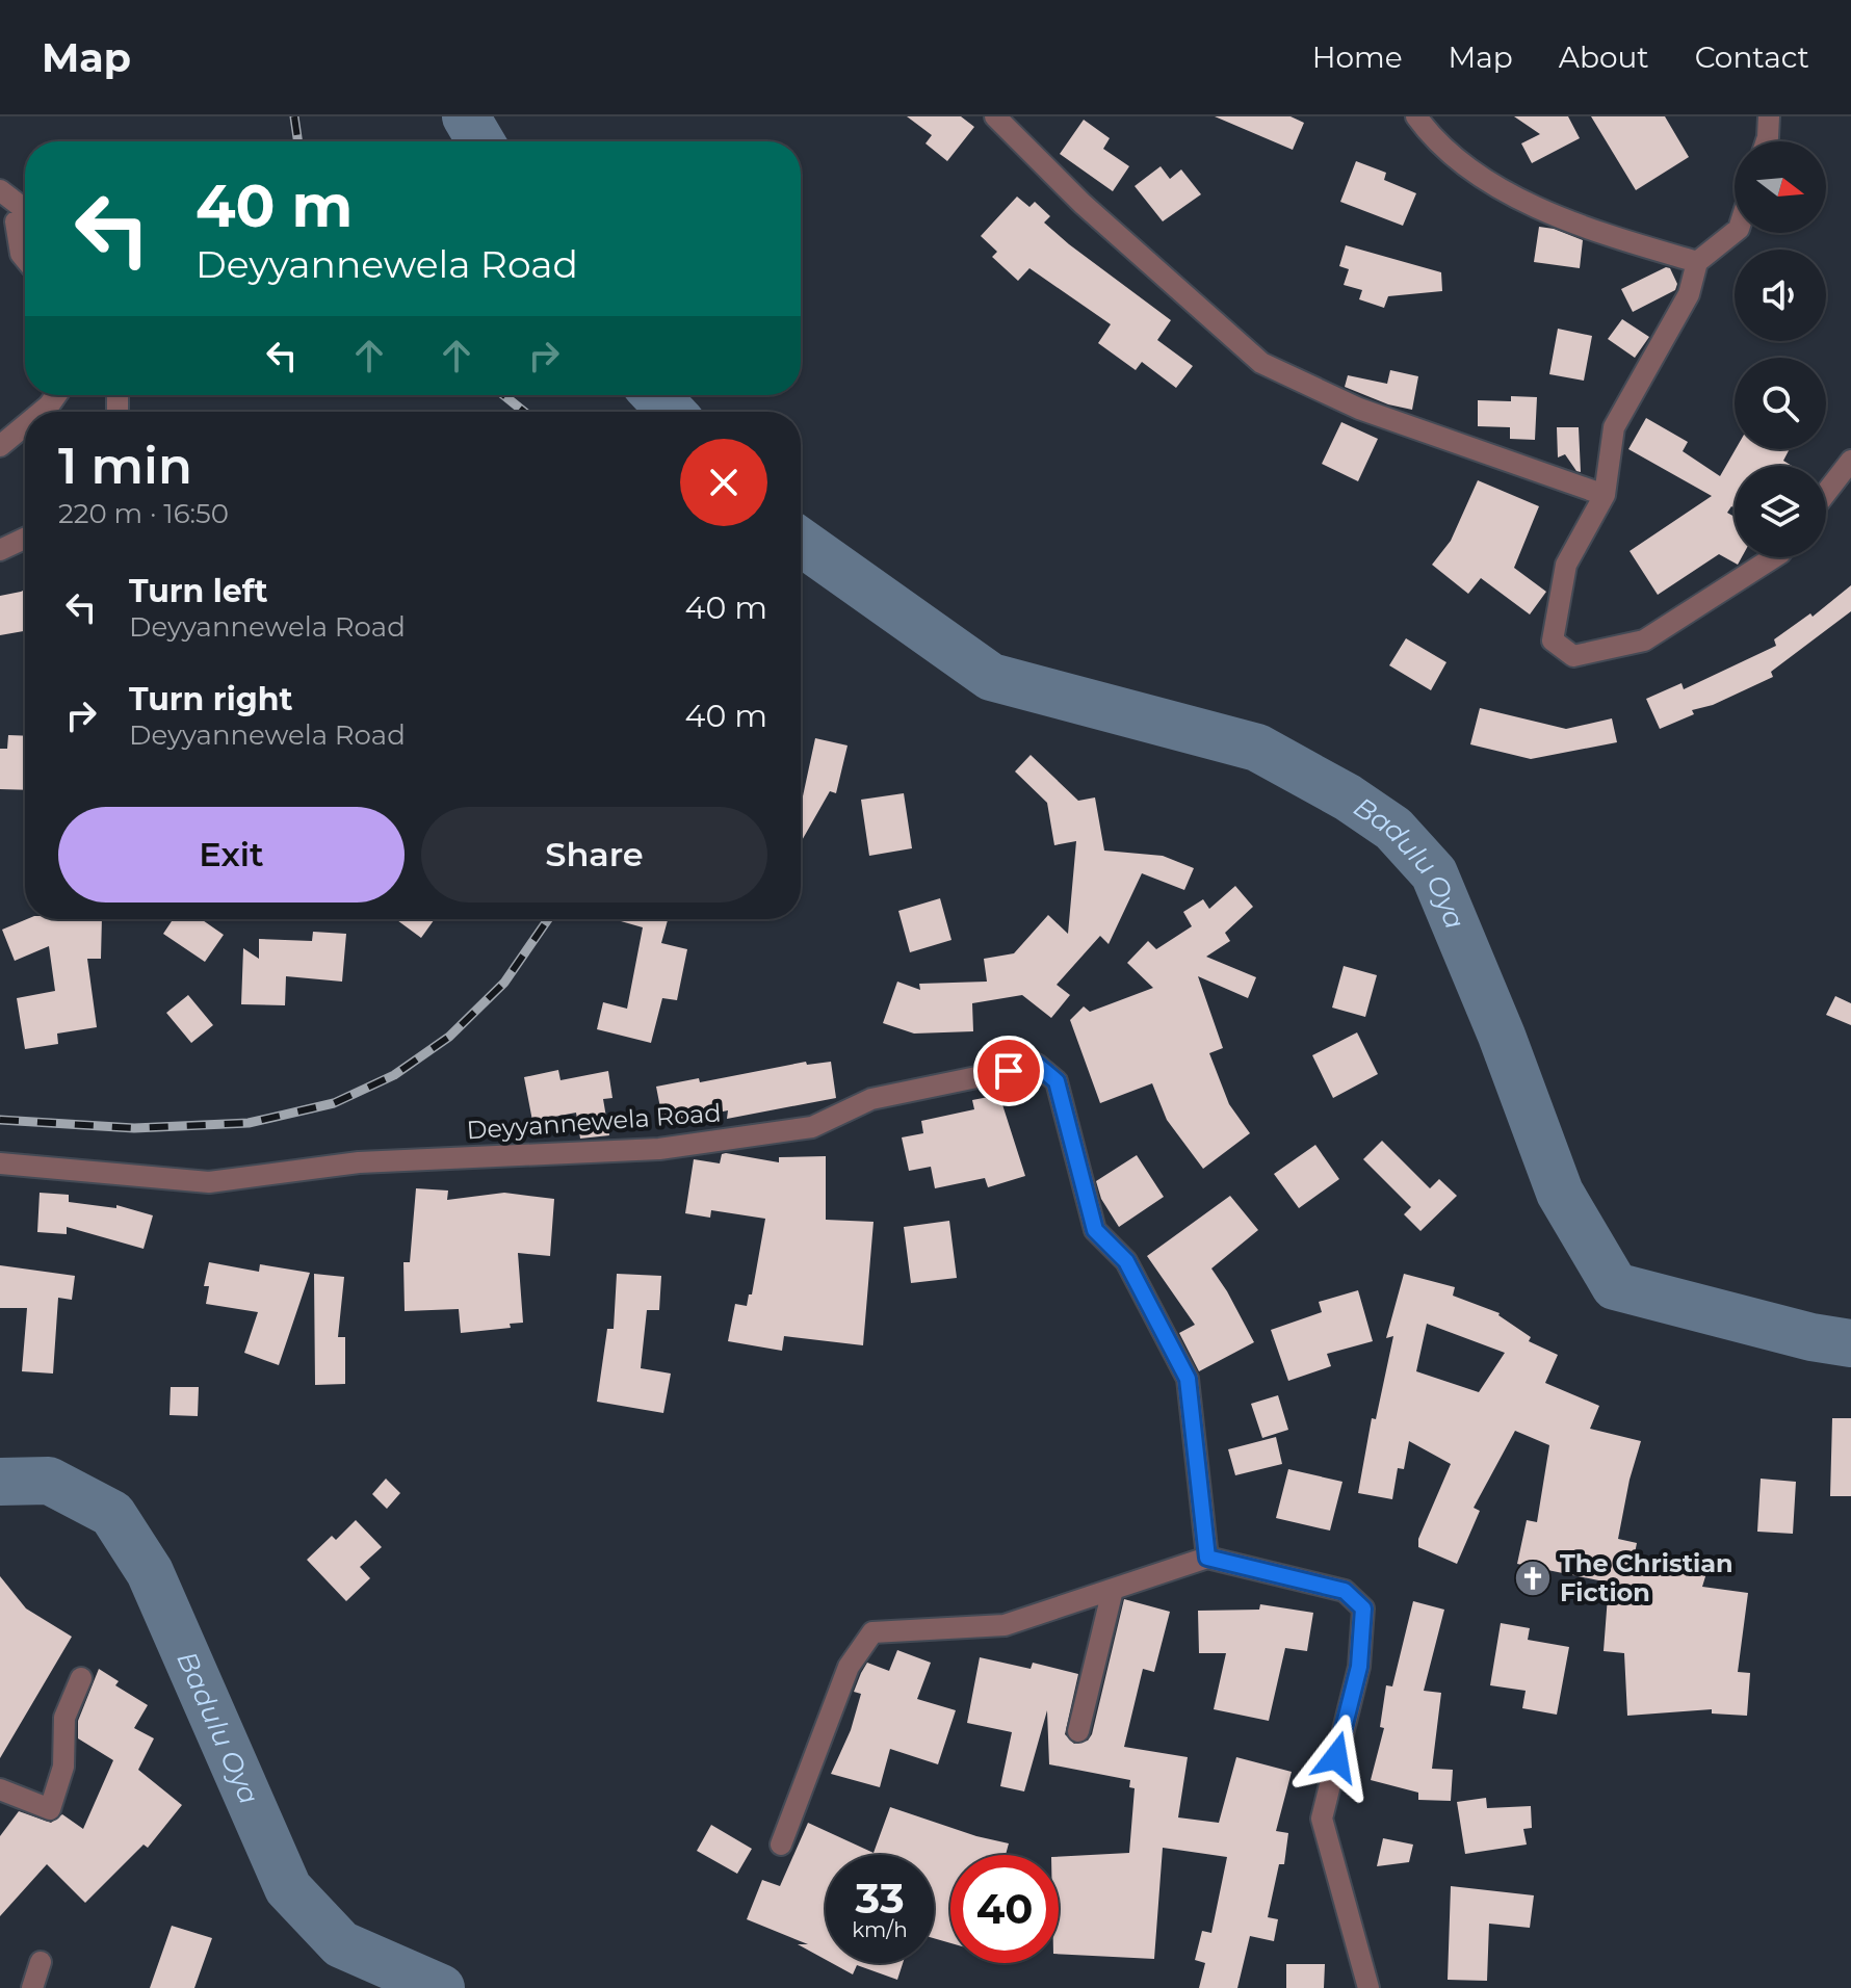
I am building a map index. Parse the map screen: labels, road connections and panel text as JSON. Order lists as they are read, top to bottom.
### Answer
{
  "streets": {
    "street": ["Deyyannewela Road"]
  },
  "water": ["Badulu Oya"],
  "places": {
    "church": ["The Christian Fiction"]
  },
  "north": "right",
  "page": {
    "header": "Map",
    "nav": [
      "Home",
      "Map",
      "About",
      "Contact"
    ],
    "turn": ["40 m", "Deyyannewela Road"],
    "heading": ["1 min", "220 m · 16:50"],
    "list": [
      {
        "name": "Turn left",
        "note": "Deyyannewela Road",
        "value": "40 m"
      },
      {
        "name": "Turn right",
        "note": "Deyyannewela Road",
        "value": "40 m"
      }
    ],
    "buttons": ["Exit", "Share"],
    "speed": "33 km/h",
    "limit": "40"
  }
}
